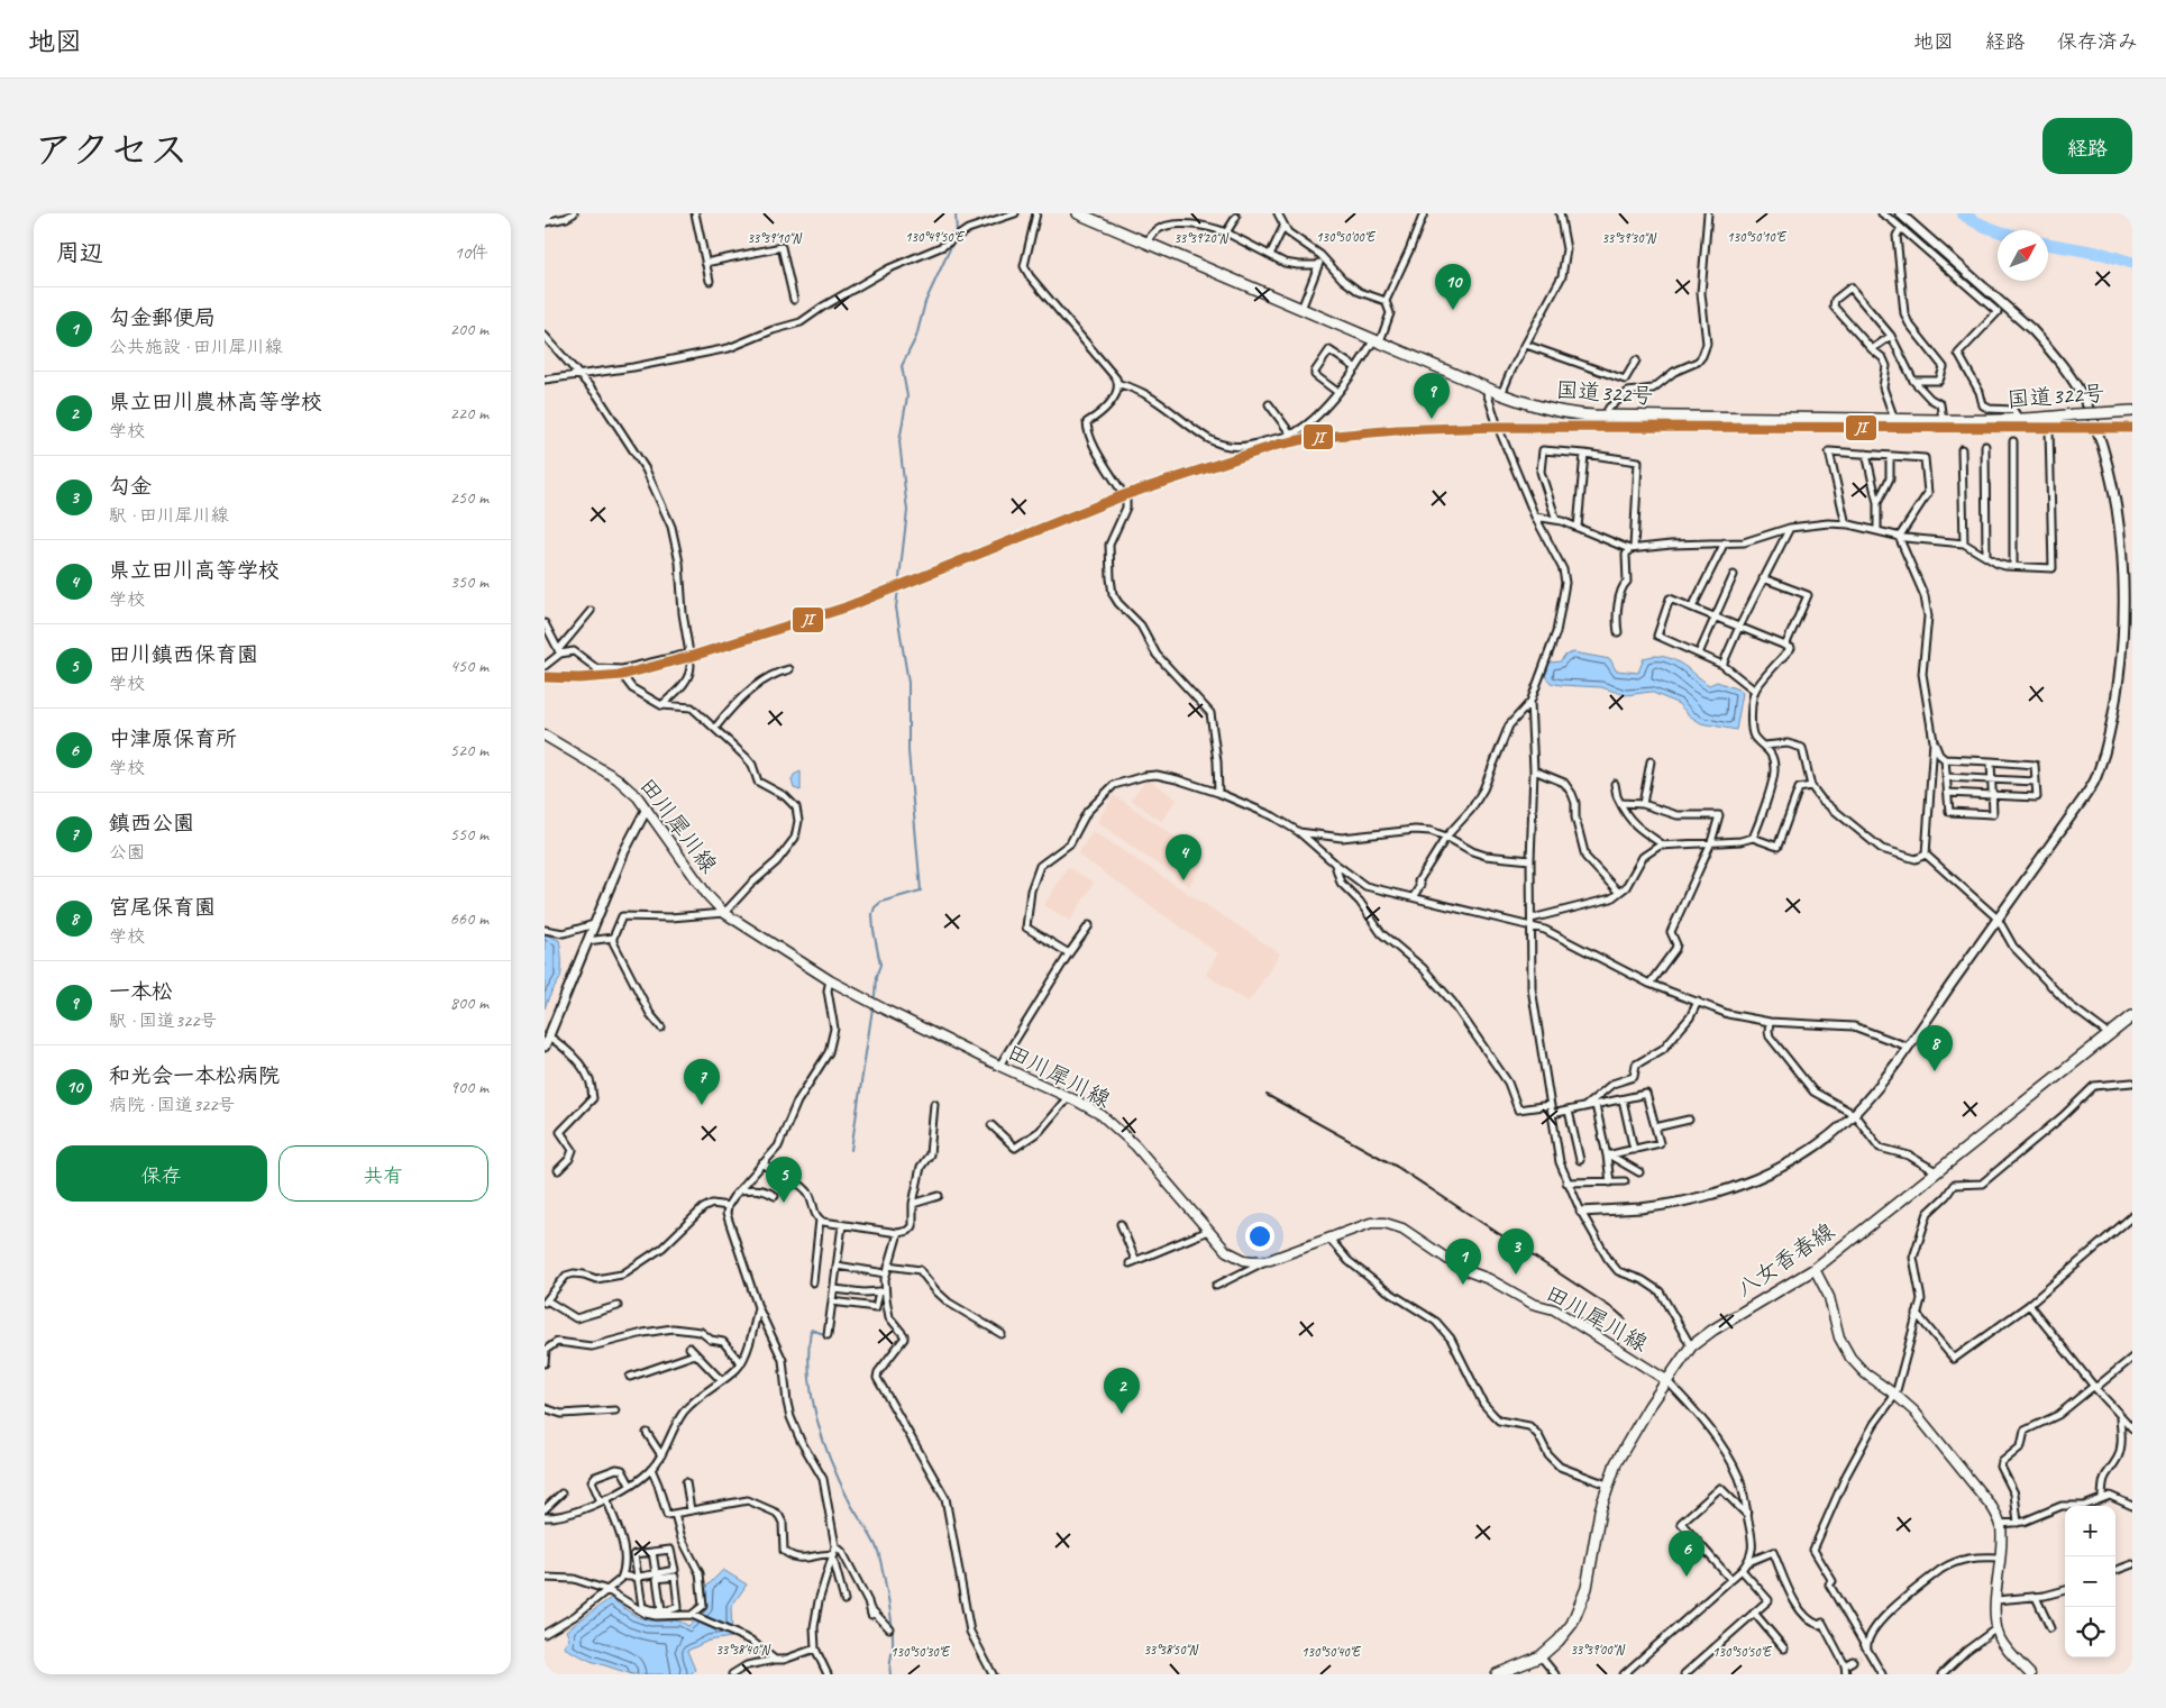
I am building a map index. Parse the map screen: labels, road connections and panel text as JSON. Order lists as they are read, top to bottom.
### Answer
{
  "streets": {
    "main road": ["国道322号", "田川犀川線", "八女香春線"]
  },
  "crossings": [
    ["田川犀川線", "八女香春線"]
  ],
  "lines": ["transit line JI"],
  "north": "top right",
  "page": {
    "header": "地図",
    "nav": ["地図", "経路", "保存済み"],
    "title": "アクセス",
    "buttons": [
      "経路",
      ["保存", "共有"]
    ],
    "heading": ["周辺", "10件"],
    "pins": [
      "10",
      "9",
      "4",
      "8",
      "7",
      "5",
      "3",
      "1",
      "2",
      "6"
    ],
    "list": [
      {
        "mark": "1",
        "name": "勾金郵便局",
        "note": "公共施設 · 田川犀川線",
        "value": "200 m"
      },
      {
        "mark": "2",
        "name": "県立田川農林高等学校",
        "note": "学校",
        "value": "220 m"
      },
      {
        "mark": "3",
        "name": "勾金",
        "note": "駅 · 田川犀川線",
        "value": "250 m"
      },
      {
        "mark": "4",
        "name": "県立田川高等学校",
        "note": "学校",
        "value": "350 m"
      },
      {
        "mark": "5",
        "name": "田川鎮西保育園",
        "note": "学校",
        "value": "450 m"
      },
      {
        "mark": "6",
        "name": "中津原保育所",
        "note": "学校",
        "value": "520 m"
      },
      {
        "mark": "7",
        "name": "鎮西公園",
        "note": "公園",
        "value": "550 m"
      },
      {
        "mark": "8",
        "name": "宮尾保育園",
        "note": "学校",
        "value": "660 m"
      },
      {
        "mark": "9",
        "name": "一本松",
        "note": "駅 · 国道322号",
        "value": "800 m"
      },
      {
        "mark": "10",
        "name": "和光会一本松病院",
        "note": "病院 · 国道322号",
        "value": "900 m"
      }
    ],
    "map_buttons": ["+", "−"]
  },
  "coordinates": [
    "130°49'50\"E",
    "130°50'00\"E",
    "130°50'10\"E",
    "33°39'10\"N",
    "33°39'20\"N",
    "33°39'30\"N",
    "33°38'40\"N",
    "33°38'50\"N",
    "33°39'00\"N",
    "130°50'30\"E",
    "130°50'40\"E",
    "130°50'50\"E"
  ]
}
